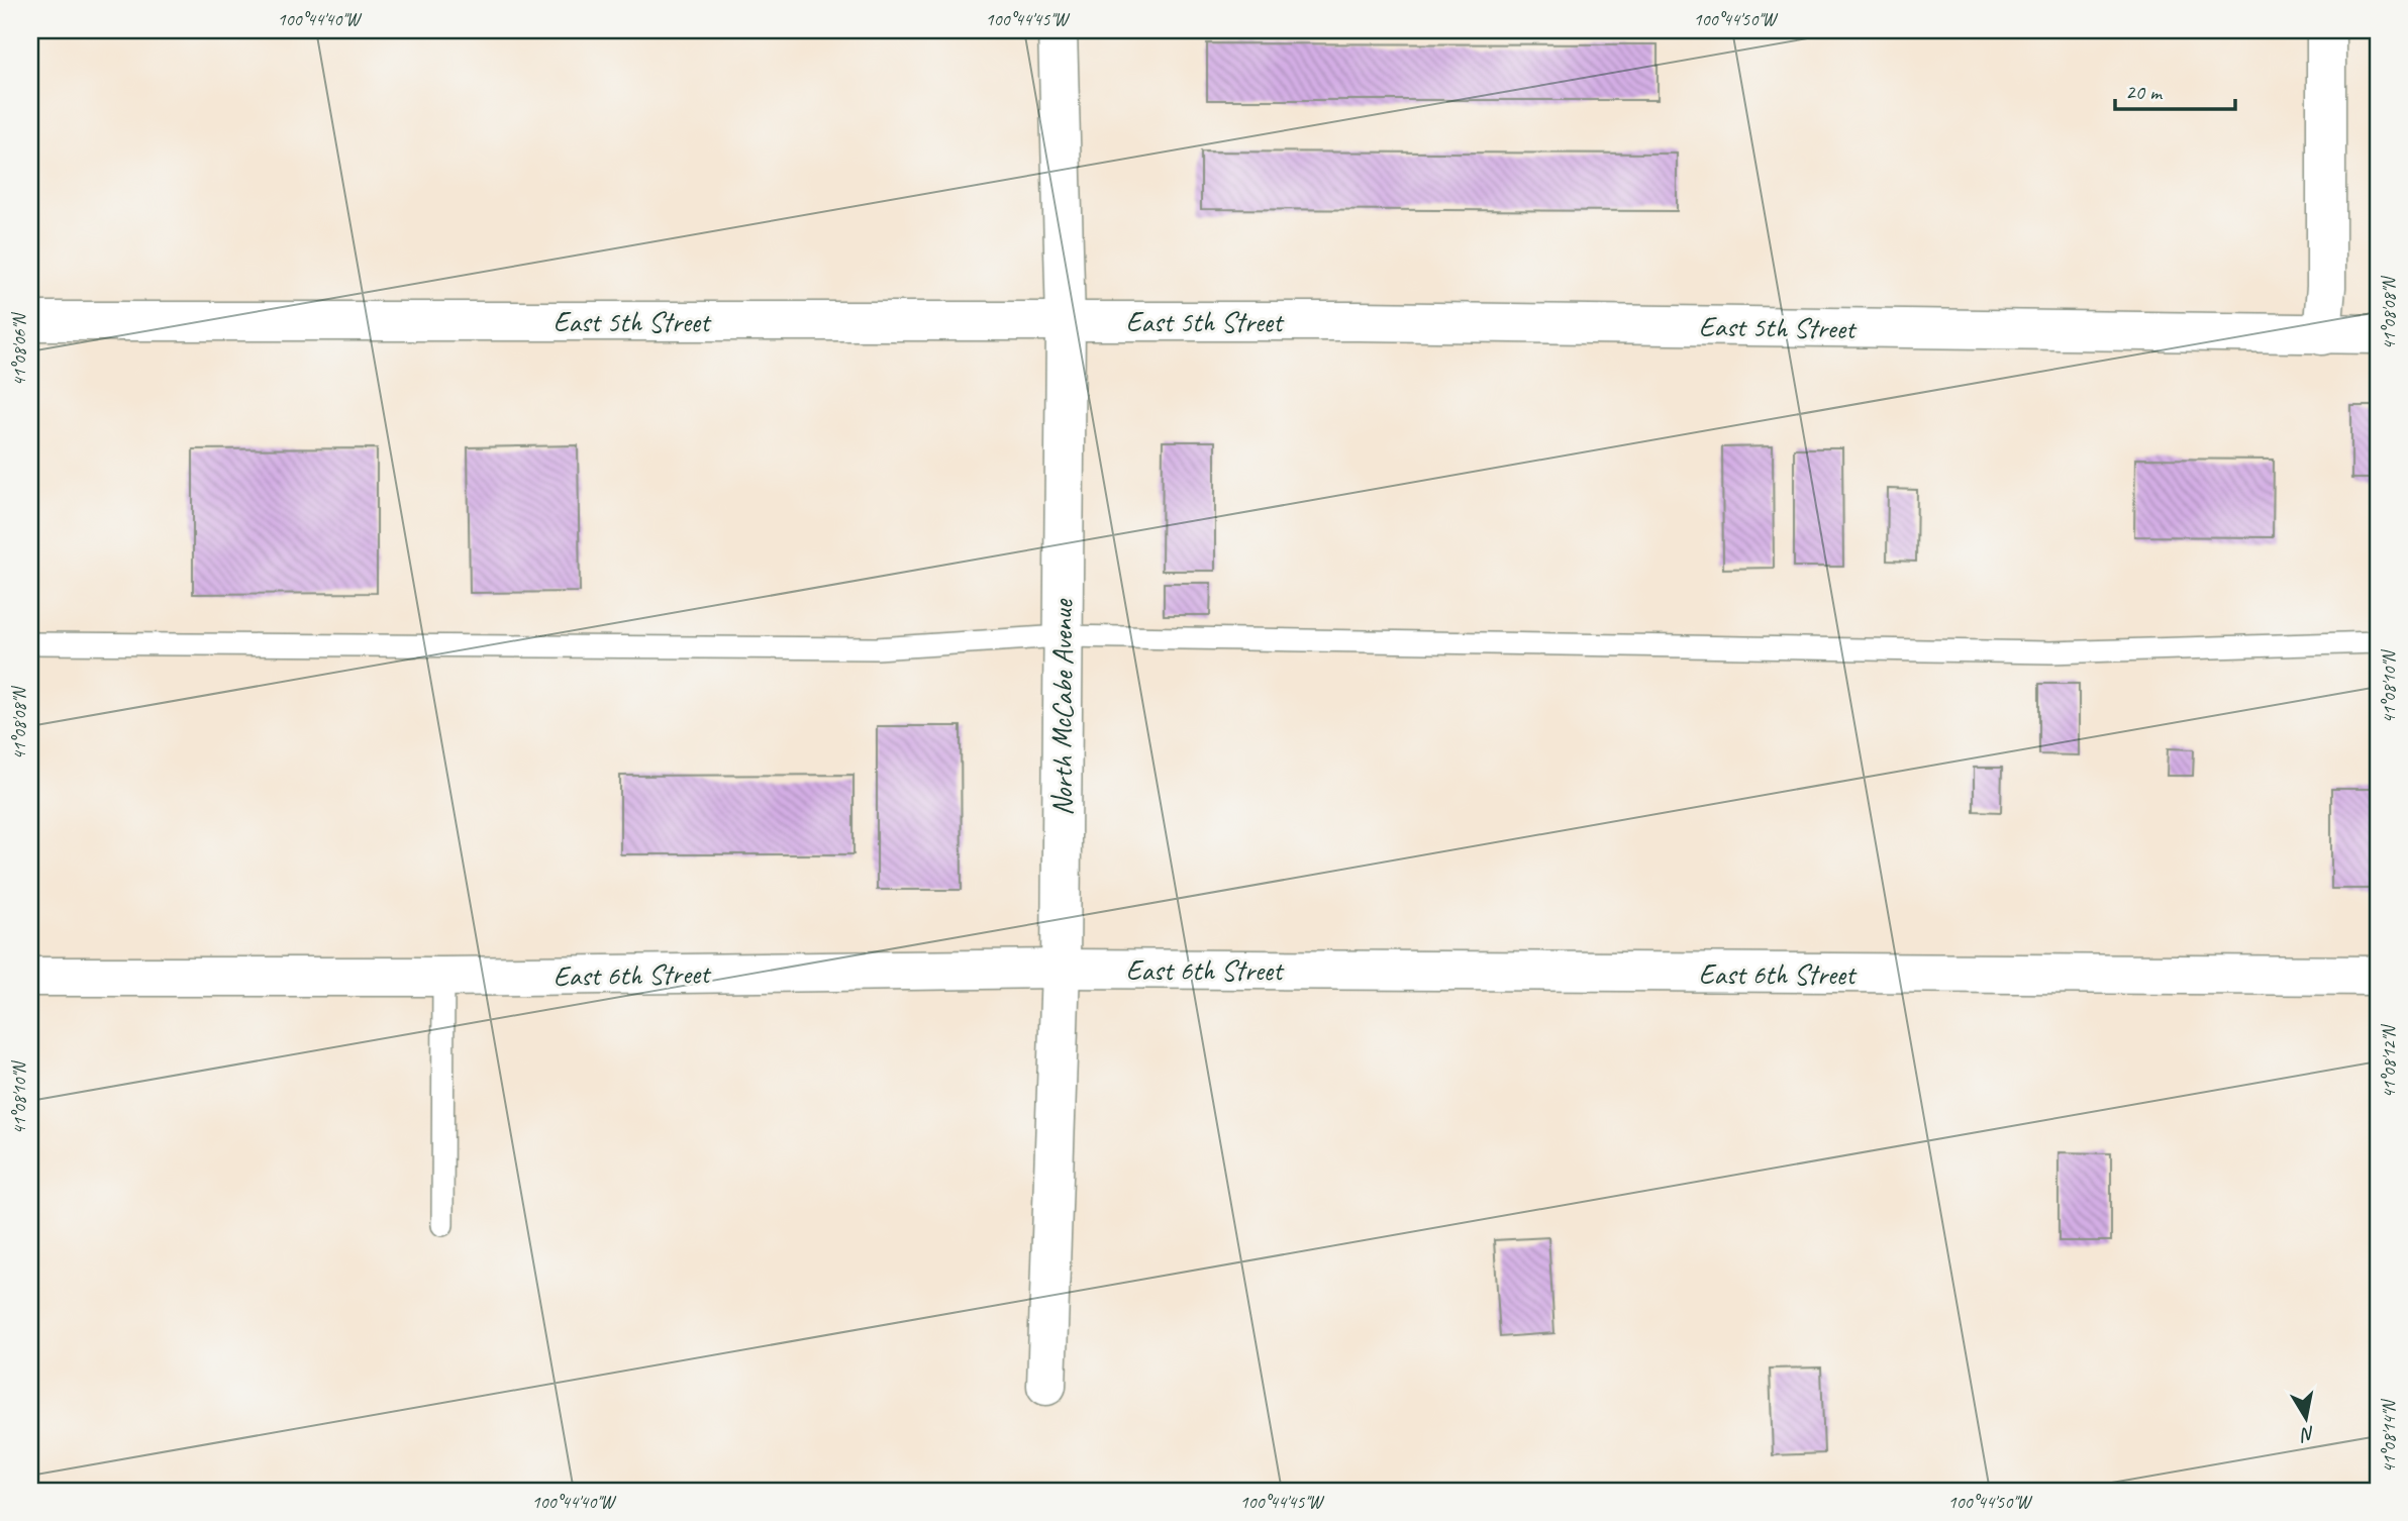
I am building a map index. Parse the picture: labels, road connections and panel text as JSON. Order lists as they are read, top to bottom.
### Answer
{
  "streets": {
    "street": ["East 5th Street", "North McCabe Avenue", "East 6th Street"]
  },
  "crossings": [
    ["East 5th Street", "North McCabe Avenue"],
    ["North McCabe Avenue", "East 6th Street"]
  ],
  "scale_bar": "20 m",
  "north": "bottom",
  "coordinates": [
    "100°44'40\"W",
    "100°44'45\"W",
    "100°44'50\"W",
    "41°08'08\"N",
    "41°08'06\"N",
    "41°08'10\"N",
    "41°08'12\"N",
    "41°08'14\"N"
  ]
}
